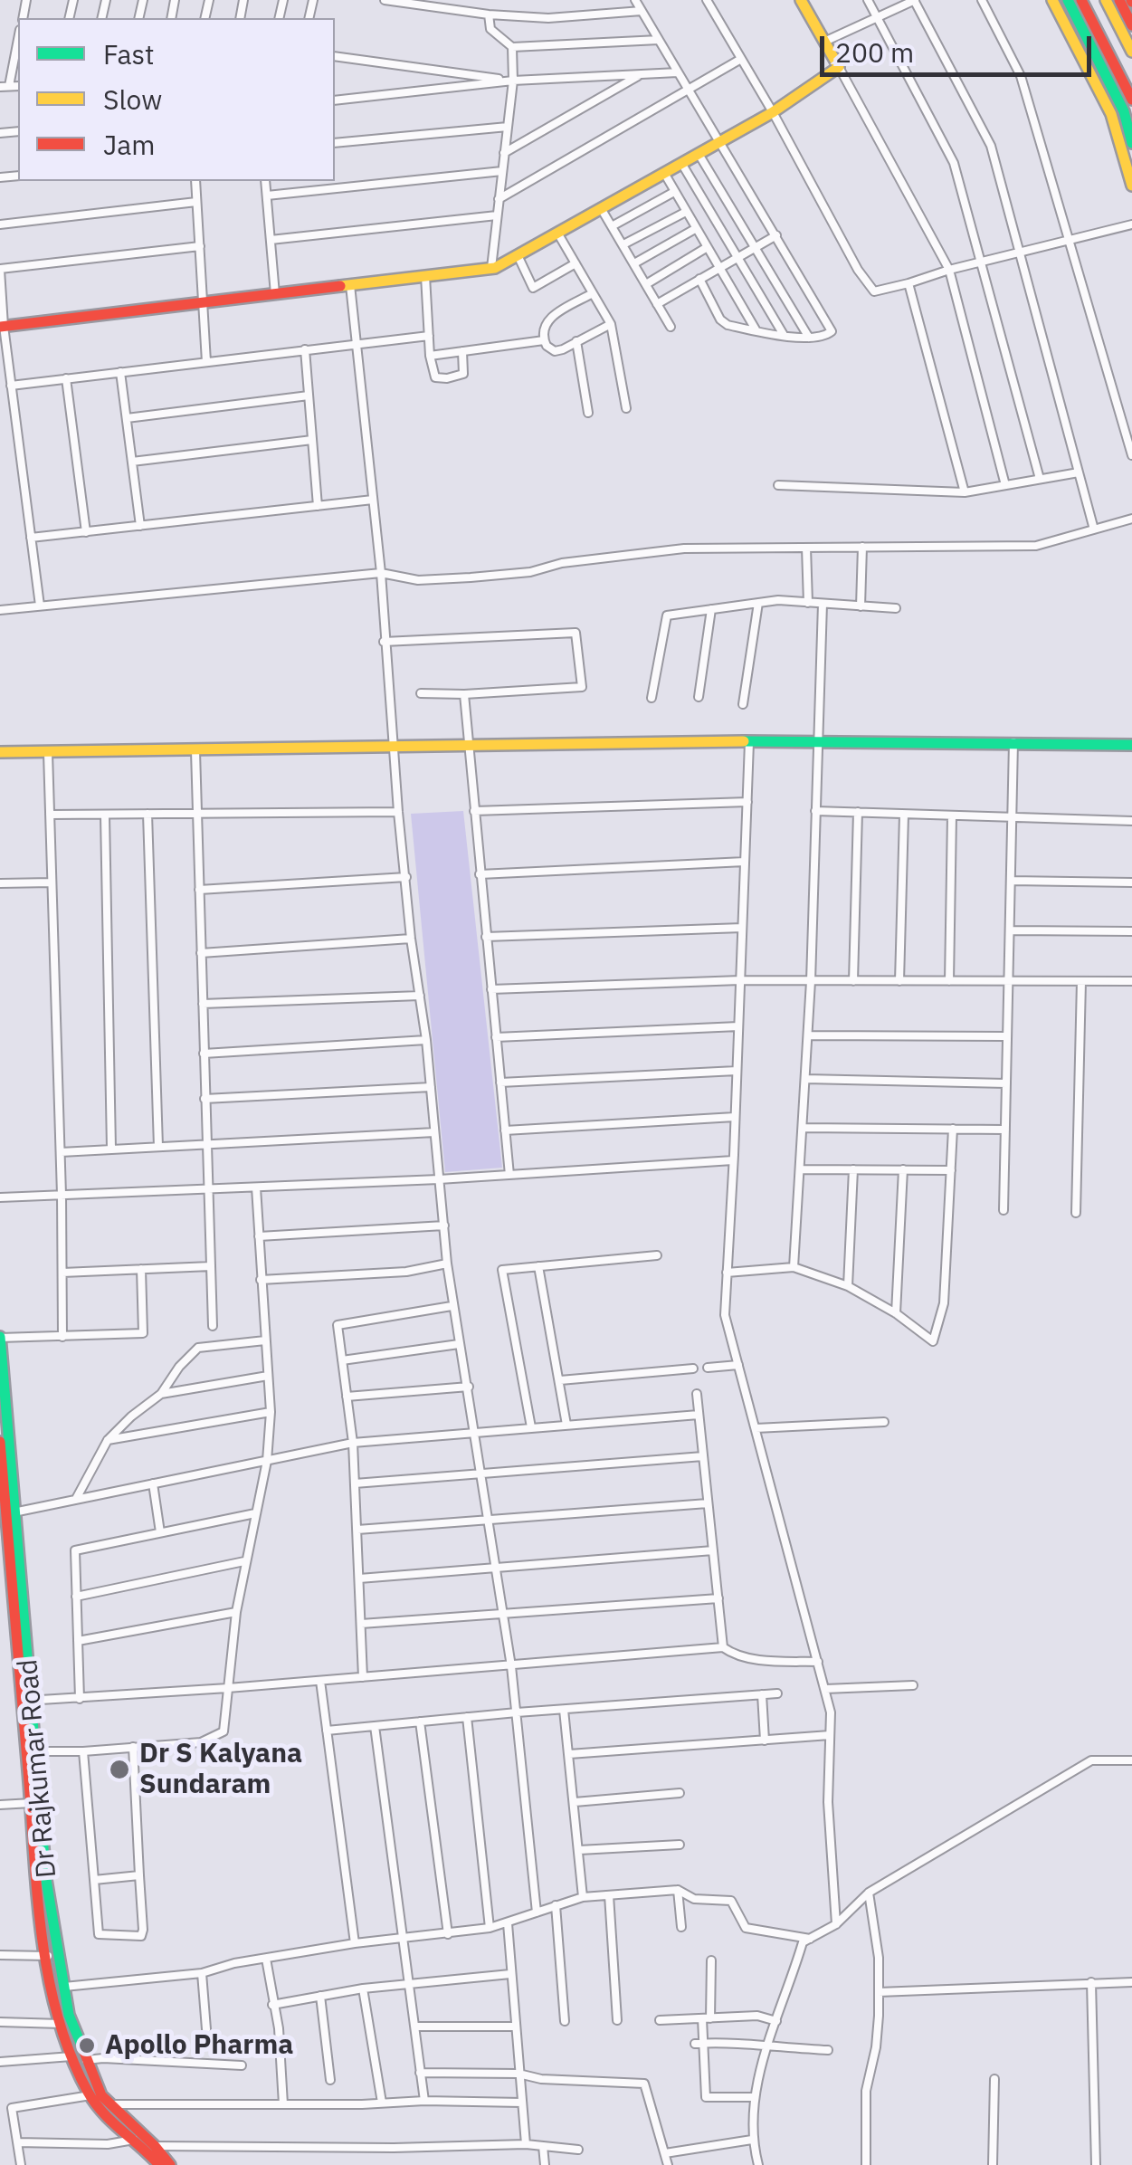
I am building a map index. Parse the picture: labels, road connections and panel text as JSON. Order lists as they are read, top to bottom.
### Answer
{
  "streets": {
    "main road": ["Dr Rajkumar Road"]
  },
  "places": ["Dr S Kalyana Sundaram", "Apollo Pharma"],
  "legend": ["Fast", "Slow", "Jam"],
  "scale_bar": "200 m"
}
